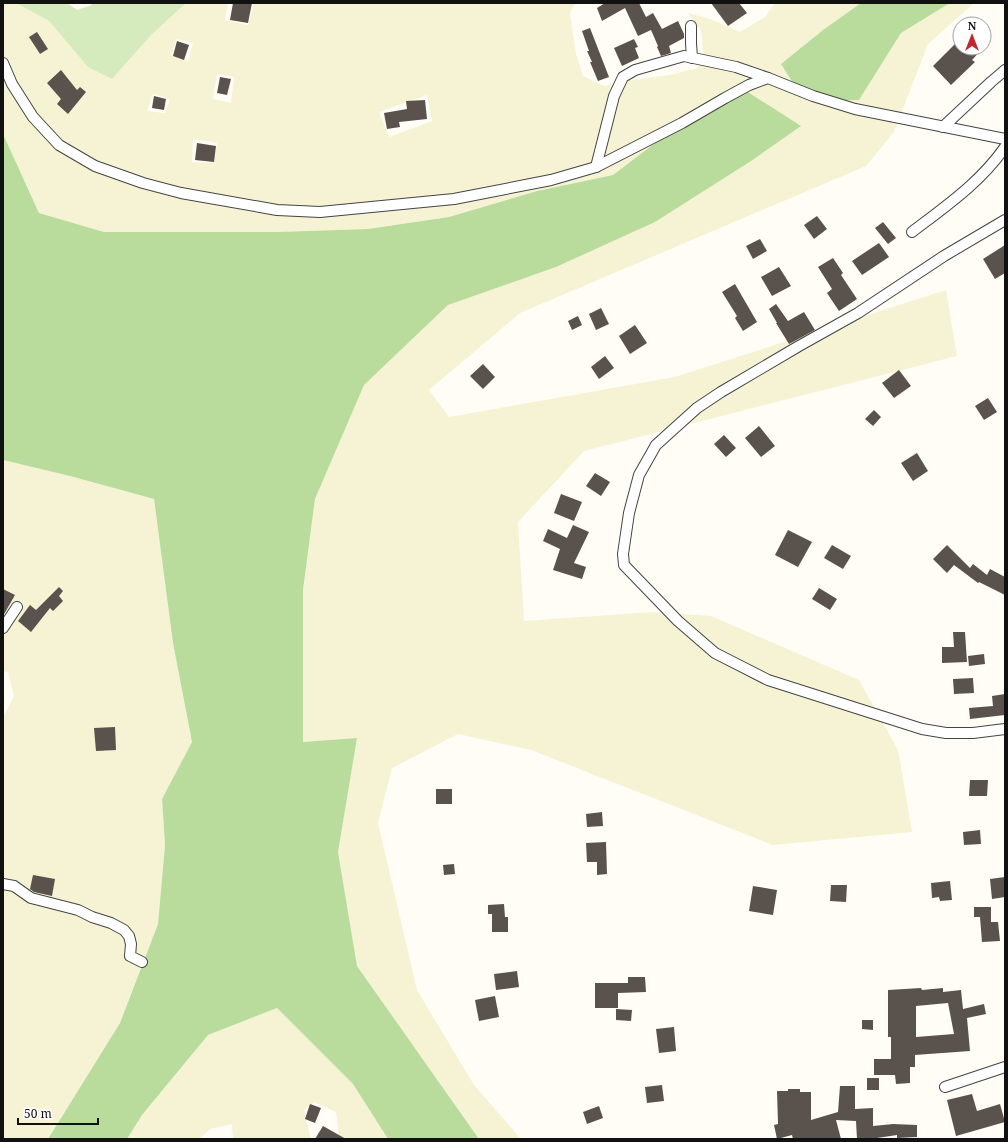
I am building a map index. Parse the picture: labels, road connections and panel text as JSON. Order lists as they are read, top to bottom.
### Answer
{
  "scale_bar": "50 m",
  "north": "top"
}
